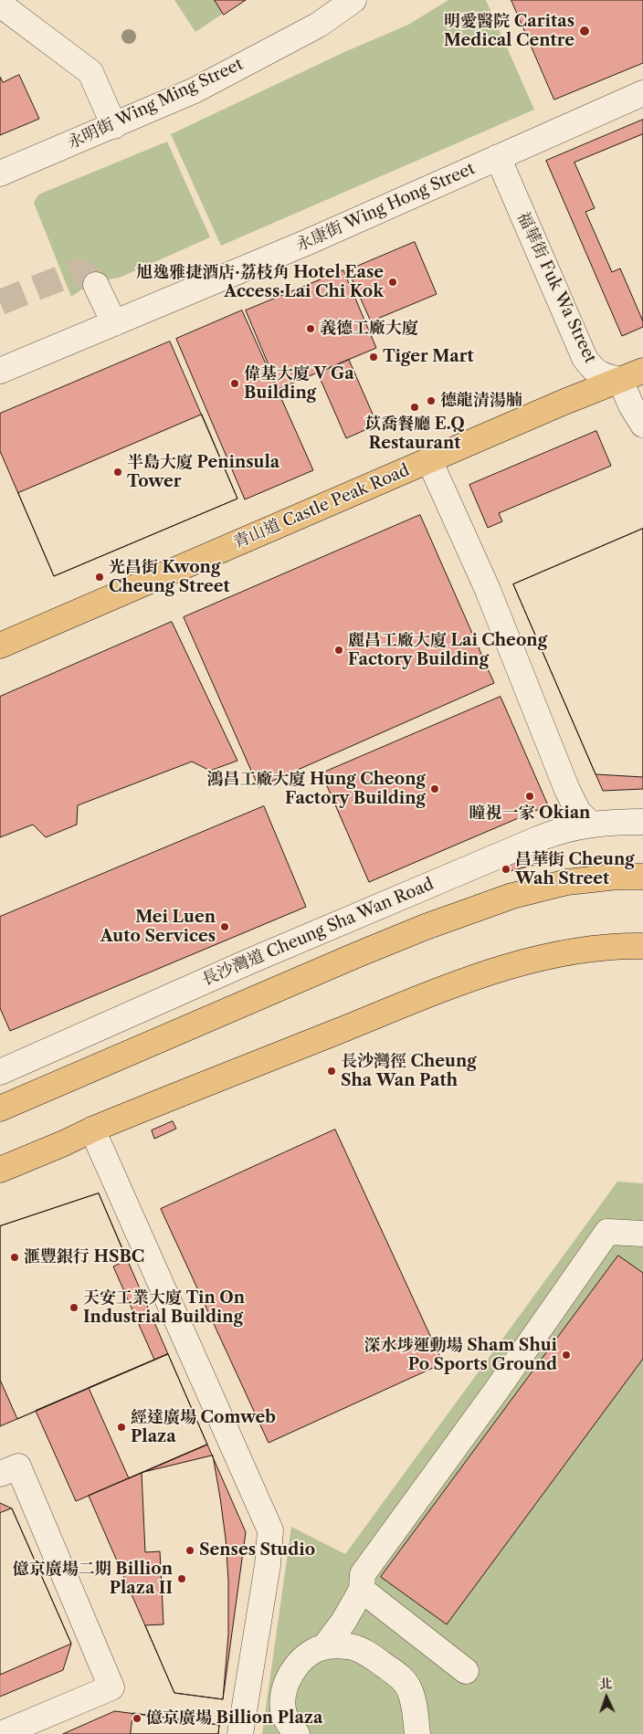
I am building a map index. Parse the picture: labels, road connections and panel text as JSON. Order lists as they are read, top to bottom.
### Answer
{
  "streets": {
    "main road": ["青山道 Castle Peak Road"],
    "street": [
      "永明街 Wing Ming Street",
      "永康街 Wing Hong Street",
      "福華街 Fuk Wa Street",
      "長沙灣道 Cheung Sha Wan Road"
    ]
  },
  "crossings": [
    ["永康街 Wing Hong Street", "福華街 Fuk Wa Street"],
    ["福華街 Fuk Wa Street", "青山道 Castle Peak Road"]
  ],
  "places": [
    "明愛醫院 Caritas Medical Centre",
    "旭逸雅捷酒店·荔枝角 Hotel Ease Access·Lai Chi Kok",
    "義德工廠大廈",
    "Tiger Mart",
    "偉基大廈 V Ga Building",
    "德龍清湯腩",
    "苡喬餐廳 E.Q Restaurant",
    "半島大廈 Peninsula Tower",
    "光昌街 Kwong Cheung Street",
    "麗昌工廠大廈 Lai Cheong Factory Building",
    "鴻昌工廠大廈 Hung Cheong Factory Building",
    "瞳視一家 Okian",
    "昌華街 Cheung Wah Street",
    "Mei Luen Auto Services",
    "長沙灣徑 Cheung Sha Wan Path",
    "滙豐銀行 HSBC",
    "天安工業大廈 Tin On Industrial Building",
    "深水埗運動場 Sham Shui Po Sports Ground",
    "經達廣場 Comweb Plaza",
    "Senses Studio",
    "億京廣場二期 Billion Plaza II",
    "億京廣場 Billion Plaza"
  ],
  "north": "top"
}
